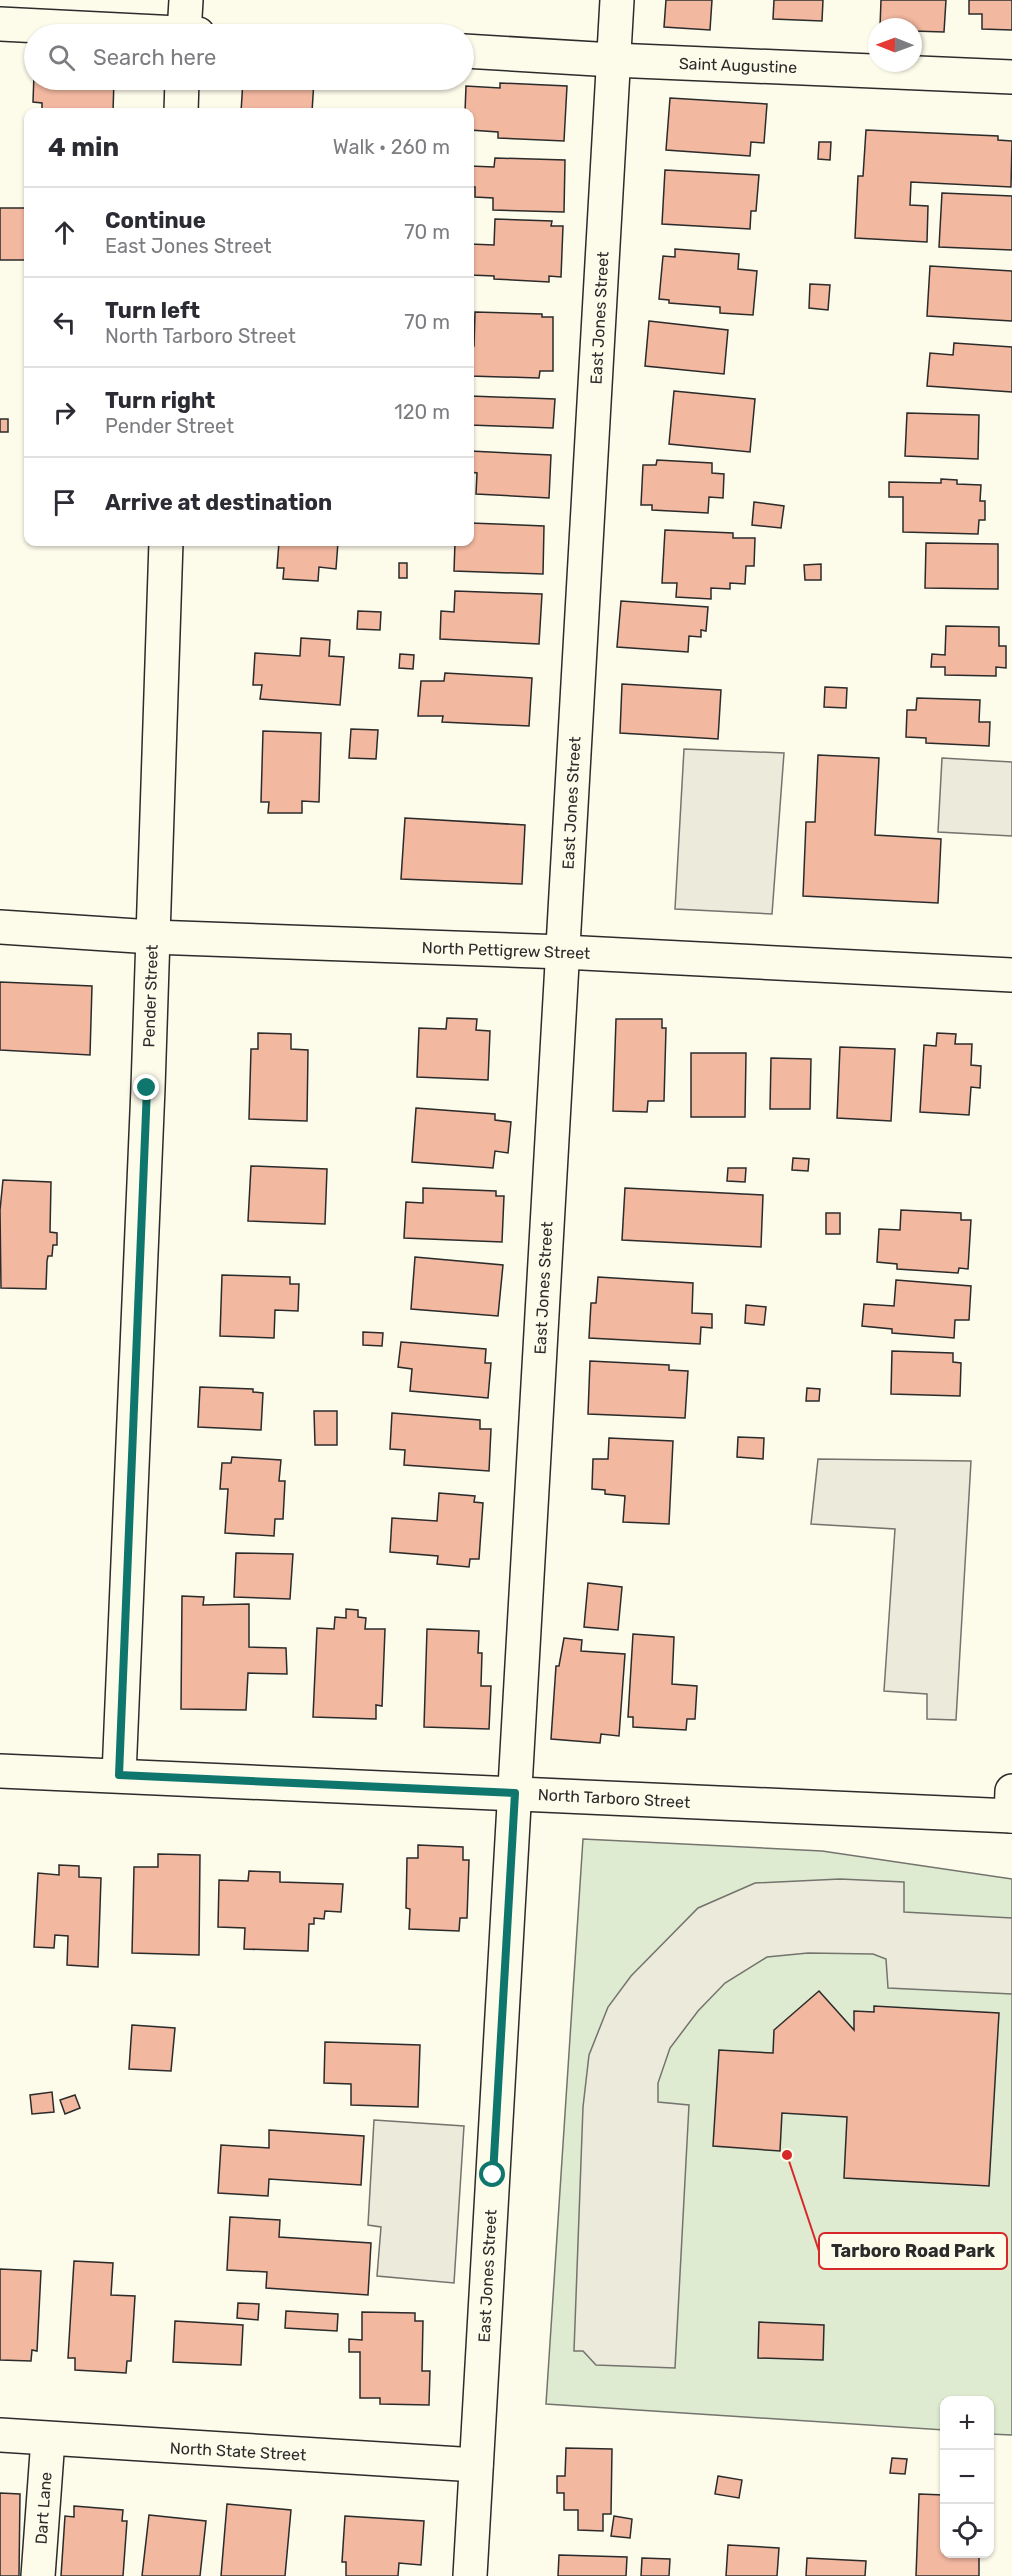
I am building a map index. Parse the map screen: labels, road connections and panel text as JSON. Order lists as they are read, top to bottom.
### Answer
{
  "streets": {
    "street": [
      "Saint Augustine",
      "East Jones Street",
      "North Pettigrew Street",
      "Pender Street",
      "North Tarboro Street",
      "North State Street",
      "Dart Lane"
    ]
  },
  "crossings": [
    ["Saint Augustine", "East Jones Street"],
    ["East Jones Street", "North Pettigrew Street"],
    ["East Jones Street", "North Tarboro Street"],
    ["East Jones Street", "North State Street"],
    ["North Pettigrew Street", "Pender Street"],
    ["Pender Street", "North Tarboro Street"],
    ["North State Street", "Dart Lane"]
  ],
  "places": ["Tarboro Road Park"],
  "north": "left",
  "page": {
    "search": "Search here",
    "heading": ["4 min", "Walk · 260 m"],
    "list": [
      ["Continue", "East Jones Street", "70 m"],
      ["Turn left", "North Tarboro Street", "70 m"],
      ["Turn right", "Pender Street", "120 m"],
      "Arrive at destination"
    ],
    "map_buttons": ["+", "−"]
  }
}
